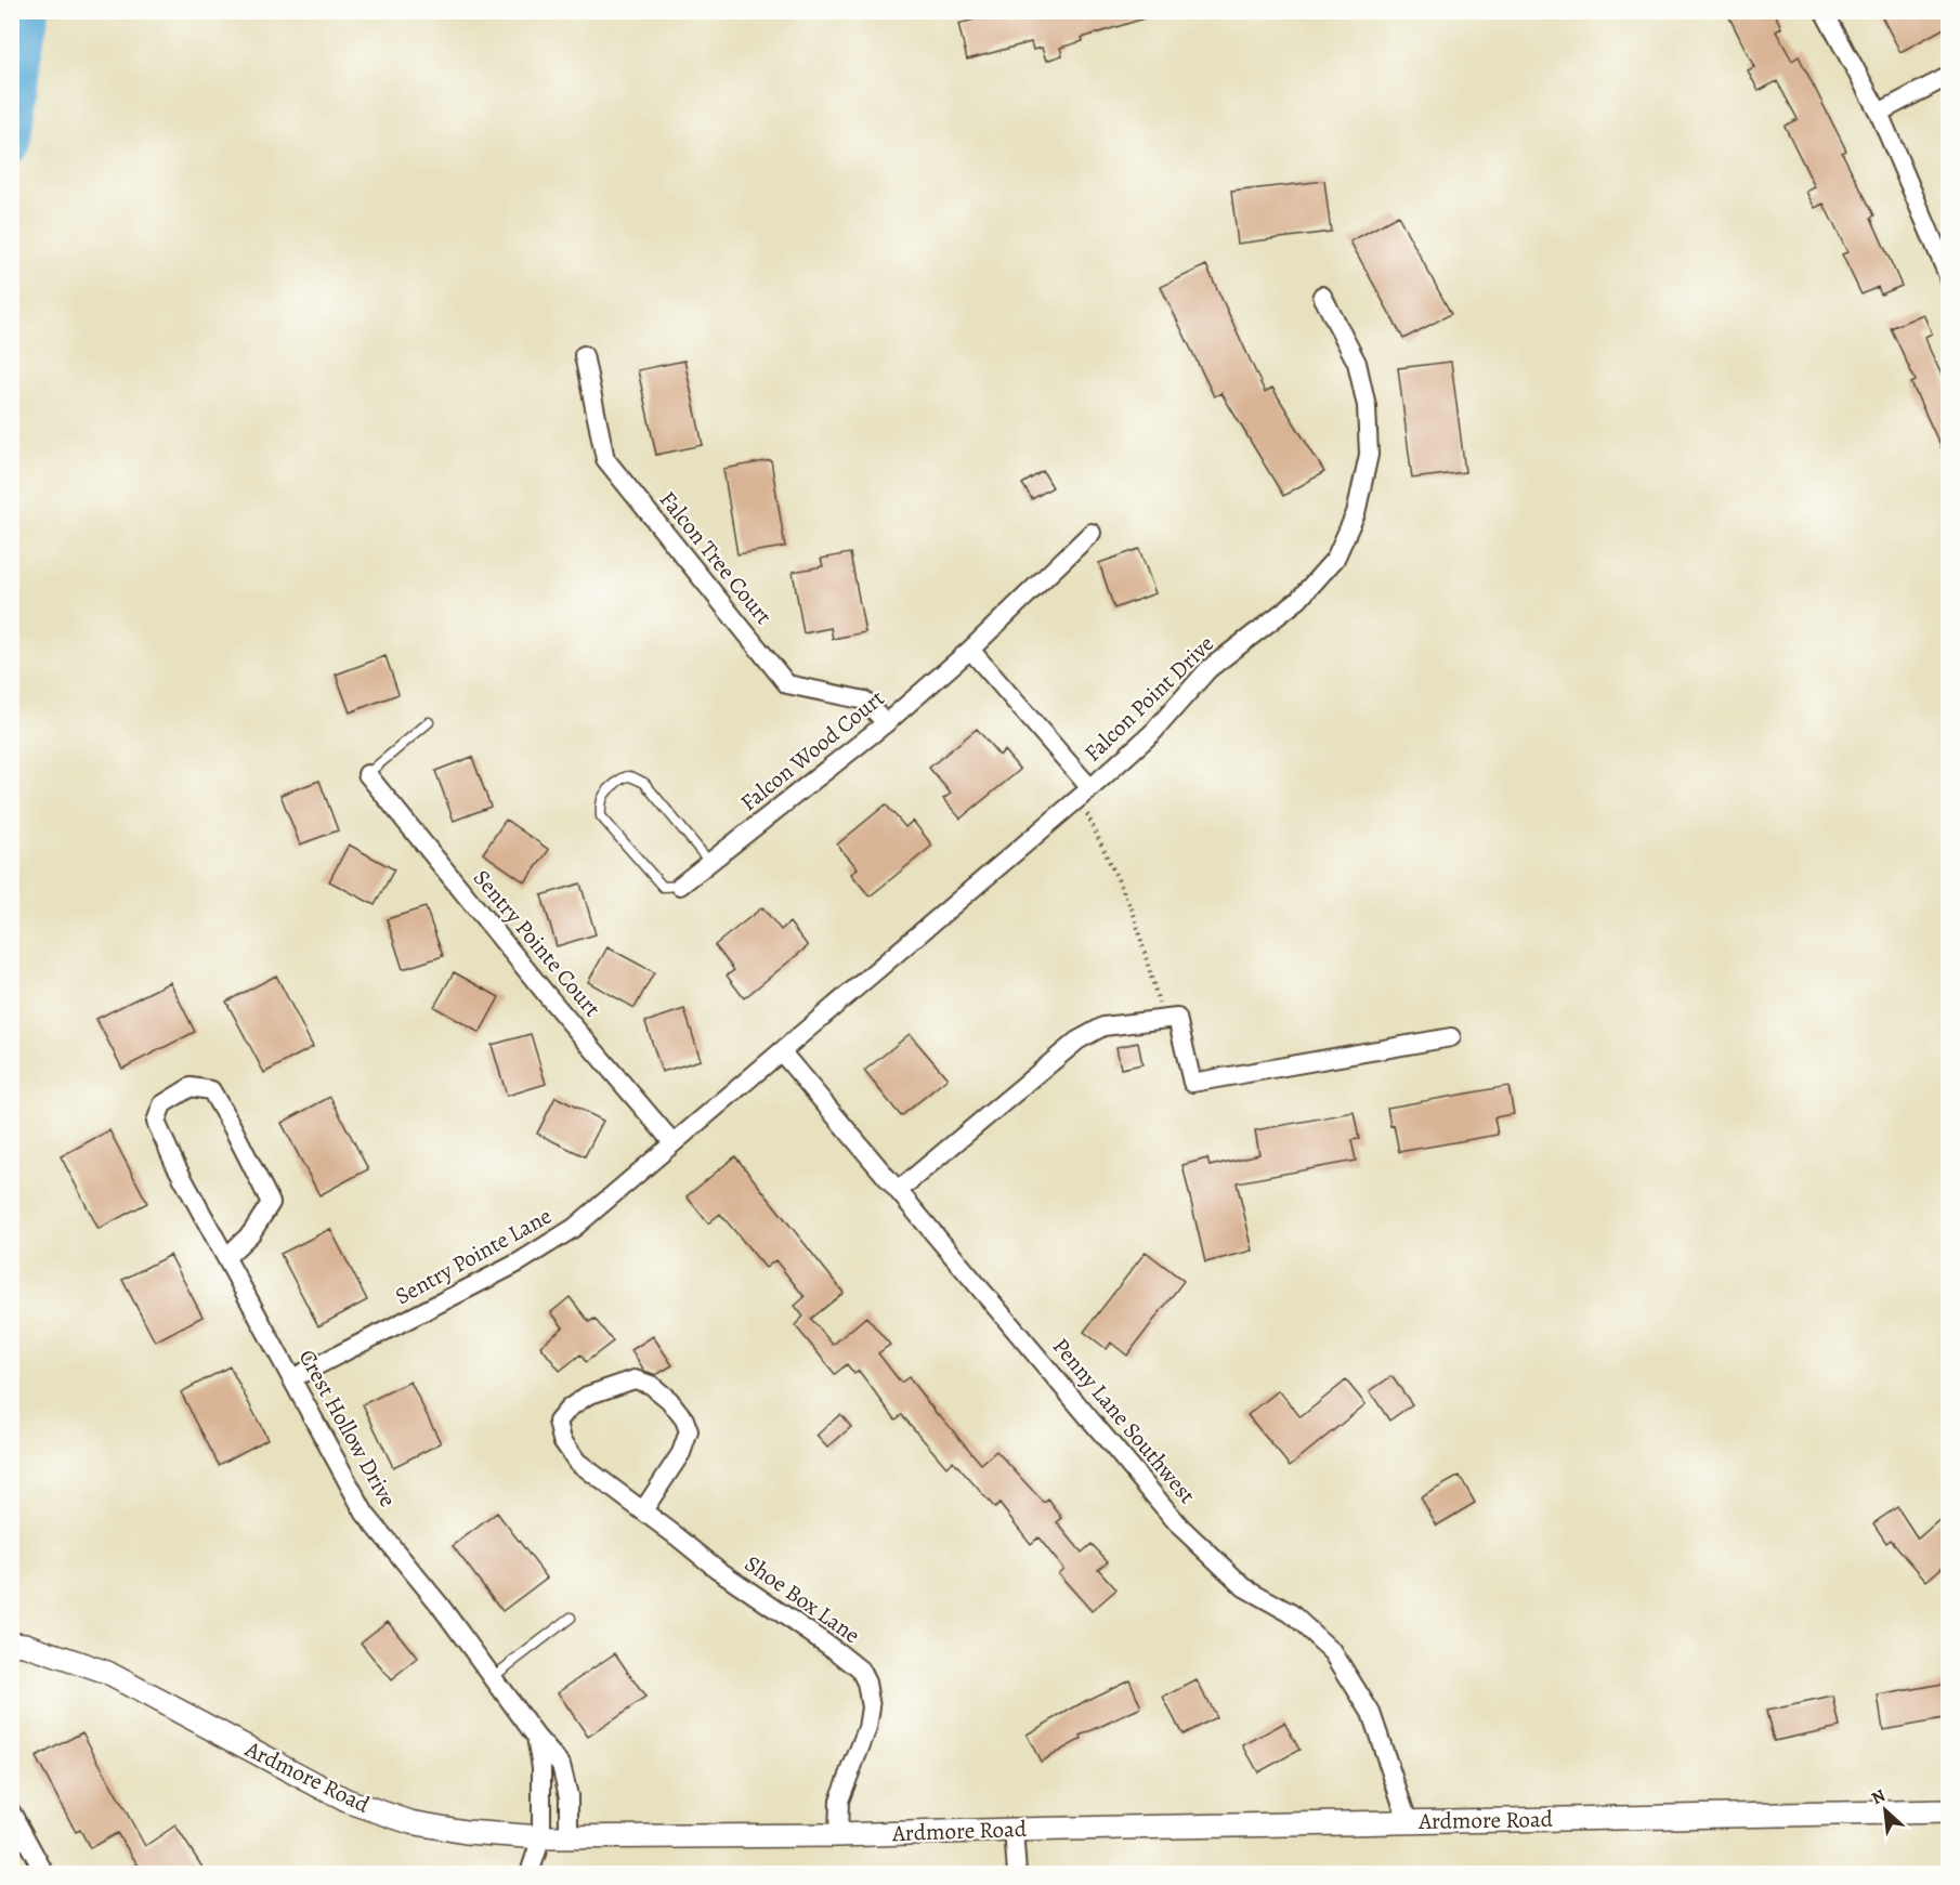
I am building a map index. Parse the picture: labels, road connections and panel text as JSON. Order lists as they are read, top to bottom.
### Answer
{
  "streets": {
    "street": [
      "Falcon Tree Court",
      "Falcon Point Drive",
      "Falcon Wood Court",
      "Sentry Pointe Court",
      "Sentry Pointe Lane",
      "Penny Lane Southwest",
      "Crest Hollow Drive",
      "Shoe Box Lane",
      "Ardmore Road"
    ]
  },
  "crossings": [
    ["Falcon Tree Court", "Falcon Wood Court"],
    ["Falcon Point Drive", "Sentry Pointe Lane"],
    ["Falcon Point Drive", "Penny Lane Southwest"],
    ["Sentry Pointe Court", "Sentry Pointe Lane"],
    ["Sentry Pointe Lane", "Penny Lane Southwest"],
    ["Sentry Pointe Lane", "Crest Hollow Drive"],
    ["Penny Lane Southwest", "Ardmore Road"],
    ["Crest Hollow Drive", "Ardmore Road"],
    ["Shoe Box Lane", "Ardmore Road"]
  ],
  "north": "top left"
}
